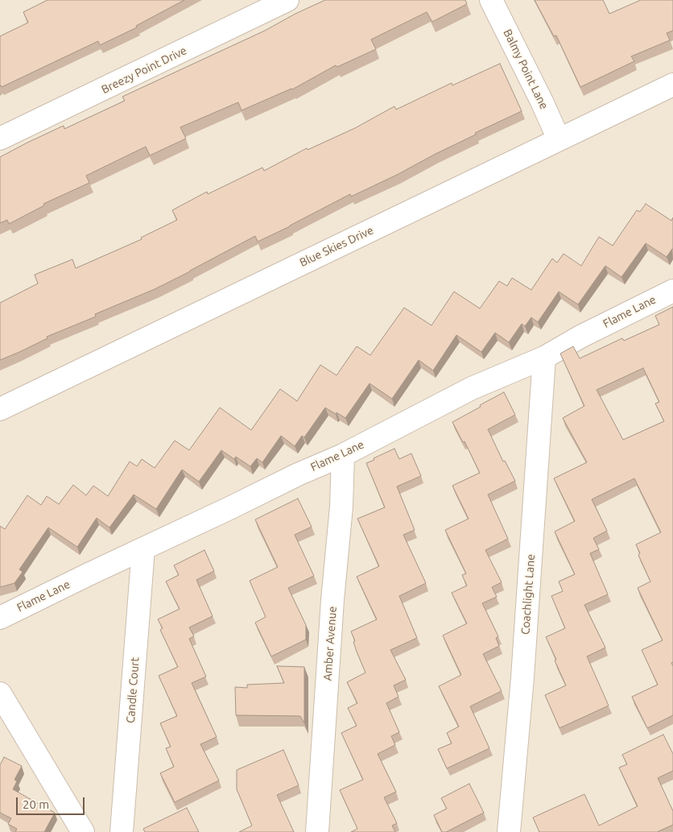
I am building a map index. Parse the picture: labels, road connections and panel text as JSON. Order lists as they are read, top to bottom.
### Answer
{
  "streets": {
    "street": [
      "Balmy Point Lane",
      "Breezy Point Drive",
      "Blue Skies Drive",
      "Flame Lane",
      "Coachlight Lane",
      "Amber Avenue",
      "Candle Court"
    ]
  },
  "crossings": [
    ["Balmy Point Lane", "Blue Skies Drive"],
    ["Flame Lane", "Coachlight Lane"],
    ["Flame Lane", "Amber Avenue"],
    ["Flame Lane", "Candle Court"]
  ],
  "scale_bar": "20 m"
}
